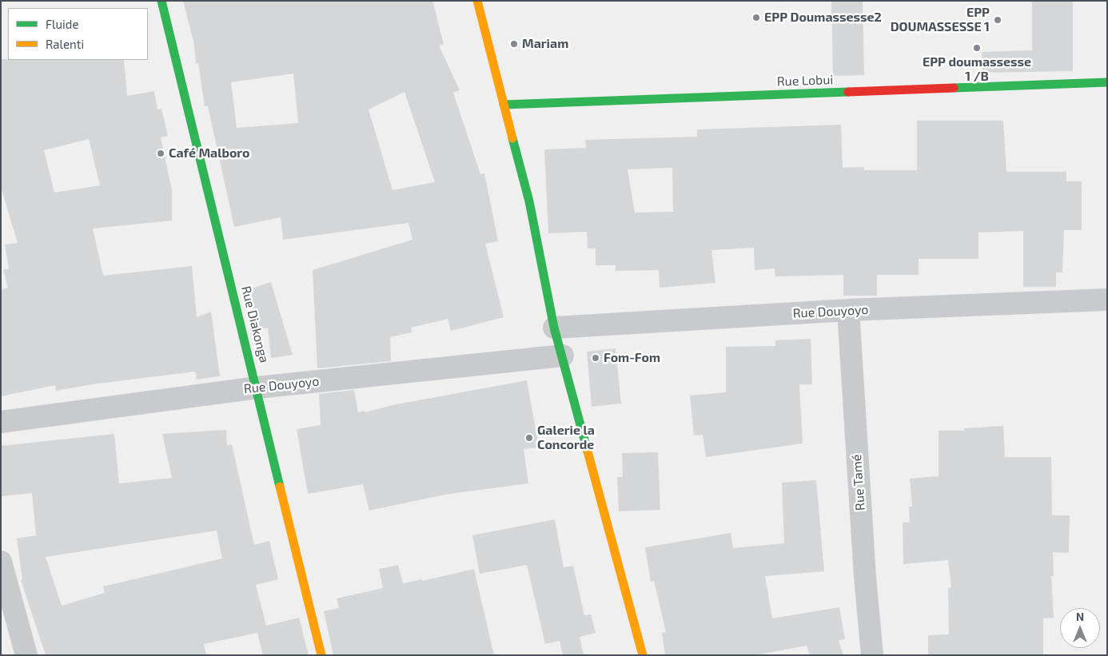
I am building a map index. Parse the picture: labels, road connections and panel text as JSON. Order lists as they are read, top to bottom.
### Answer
{
  "streets": {
    "street": [
      "Rue Lobui",
      "Rue Douyoyo",
      "Rue Diakonga",
      "Rue Tamé"
    ]
  },
  "crossings": [
    ["Rue Douyoyo", "Rue Diakonga"],
    ["Rue Douyoyo", "Rue Tamé"]
  ],
  "places": [
    "EPP Doumassesse2",
    "EPP DOUMASSESSE 1",
    "Mariam",
    "EPP doumassesse 1 /B",
    "Café Malboro",
    "Fom-Fom",
    "Galerie la Concorde"
  ],
  "legend": ["Fluide", "Ralenti"],
  "north": "top"
}
